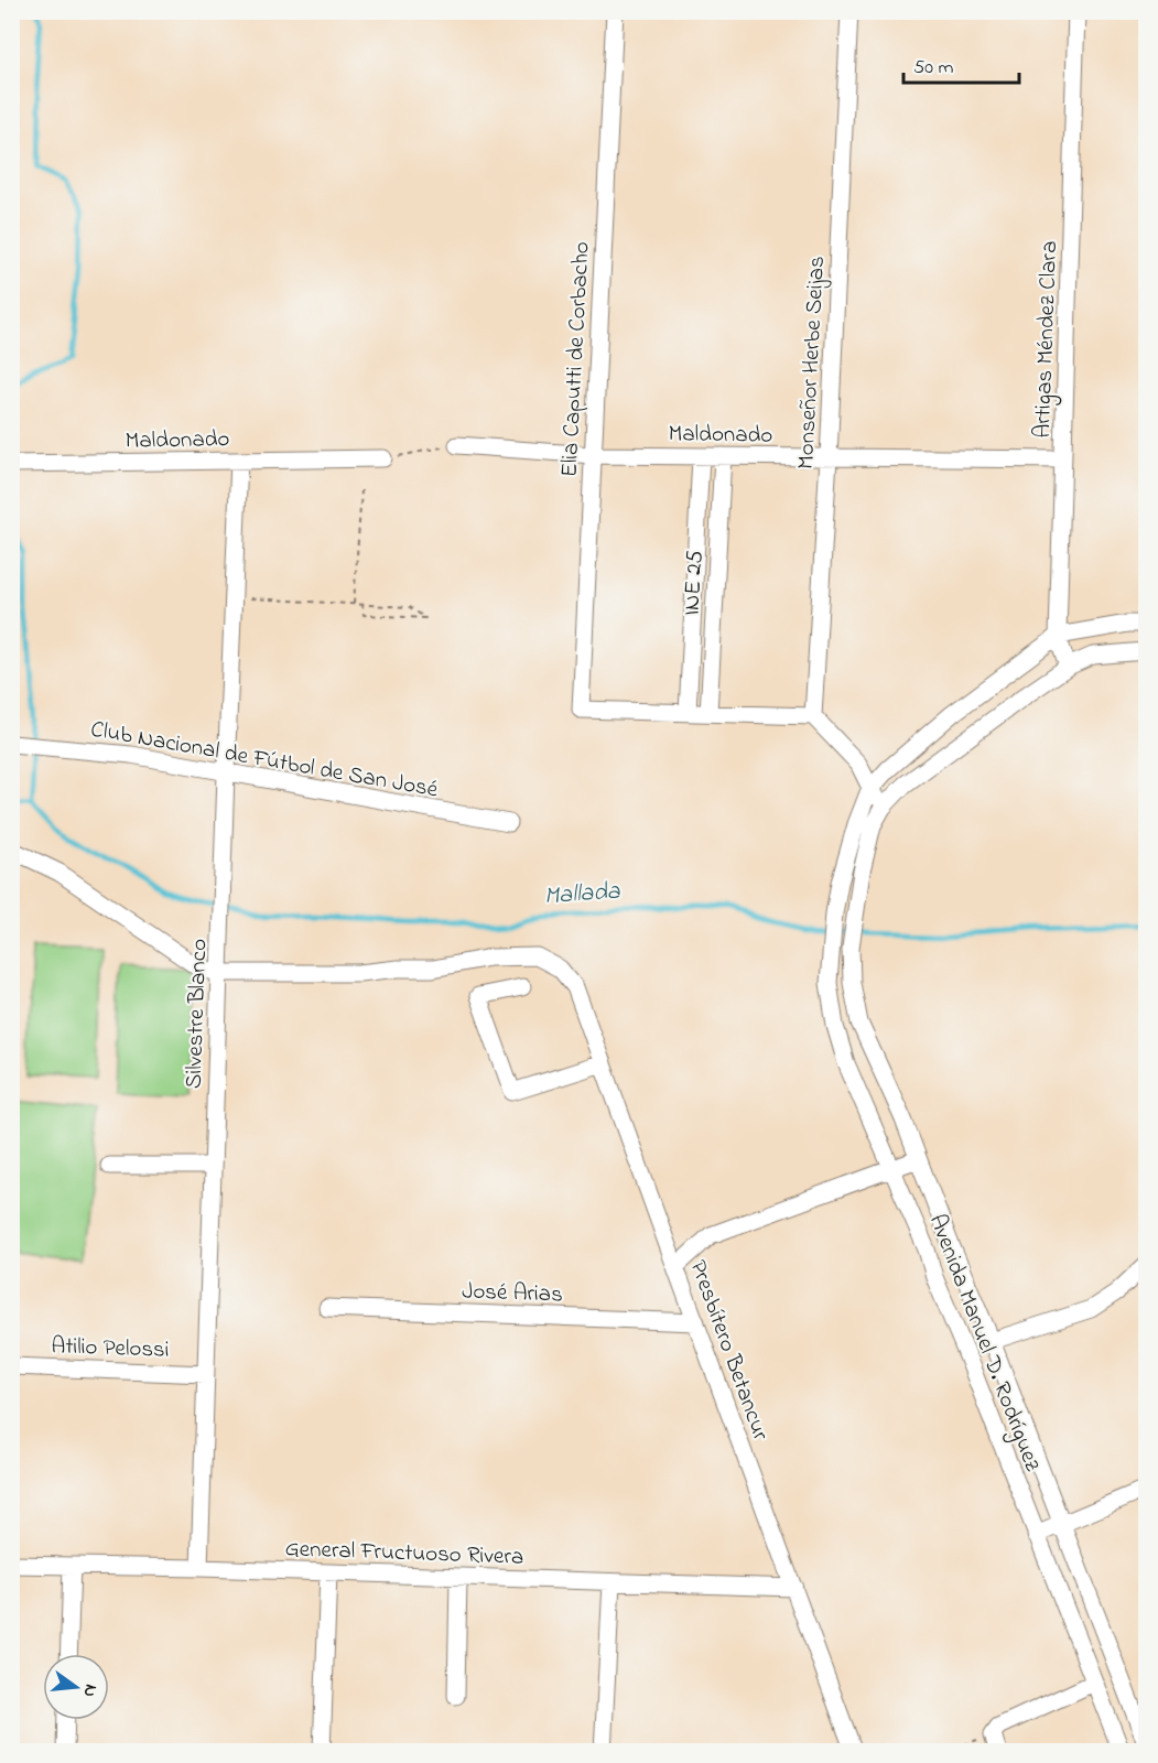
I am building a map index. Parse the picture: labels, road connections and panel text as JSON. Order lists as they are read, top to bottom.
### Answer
{
  "streets": {
    "street": [
      "Artigas Méndez Clara",
      "Elia Caputti de Corbacho",
      "Monseñor Herbe Seijas",
      "Maldonado",
      "INE 25",
      "Club Nacional de Fútbol de San José",
      "Silvestre Blanco",
      "José Arias",
      "Avenida Manuel D. Rodríguez",
      "Atilio Pelossi",
      "Presbítero Betancur",
      "General Fructuoso Rivera"
    ]
  },
  "crossings": [
    ["Artigas Méndez Clara", "Maldonado"],
    ["Artigas Méndez Clara", "Avenida Manuel D. Rodríguez"],
    ["Elia Caputti de Corbacho", "Maldonado"],
    ["Elia Caputti de Corbacho", "INE 25"],
    ["Monseñor Herbe Seijas", "Maldonado"],
    ["Maldonado", "INE 25"],
    ["Maldonado", "Silvestre Blanco"],
    ["Club Nacional de Fútbol de San José", "Silvestre Blanco"],
    ["Silvestre Blanco", "Atilio Pelossi"],
    ["Silvestre Blanco", "Presbítero Betancur"],
    ["Silvestre Blanco", "General Fructuoso Rivera"],
    ["José Arias", "Presbítero Betancur"],
    ["Presbítero Betancur", "General Fructuoso Rivera"]
  ],
  "water": ["Mallada"],
  "scale_bar": "50 m",
  "north": "right"
}
